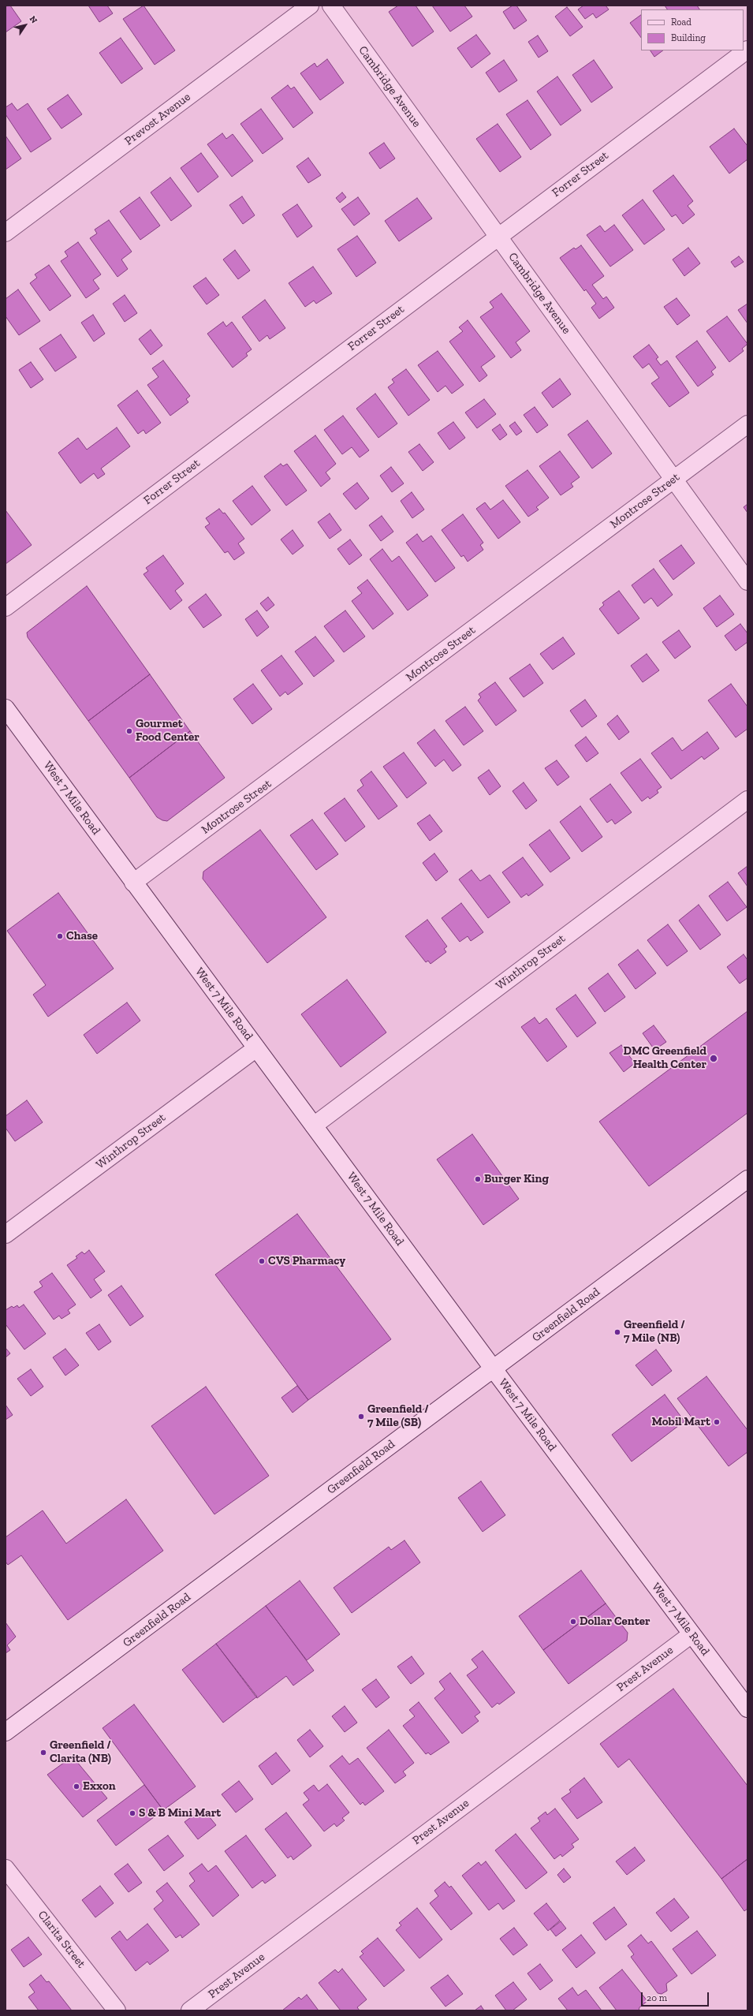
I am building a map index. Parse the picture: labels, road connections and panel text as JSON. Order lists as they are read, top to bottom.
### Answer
{
  "streets": {
    "street": [
      "Cambridge Avenue",
      "Prevost Avenue",
      "Forrer Street",
      "Montrose Street",
      "West 7 Mile Road",
      "Winthrop Street",
      "Greenfield Road",
      "Prest Avenue",
      "Clarita Street"
    ]
  },
  "crossings": [
    ["Cambridge Avenue", "Forrer Street"],
    ["Cambridge Avenue", "Montrose Street"],
    ["Montrose Street", "West 7 Mile Road"],
    ["West 7 Mile Road", "Winthrop Street"],
    ["West 7 Mile Road", "Greenfield Road"],
    ["West 7 Mile Road", "Prest Avenue"]
  ],
  "places": [
    "Gourmet Food Center",
    "Chase",
    "DMC Greenfield Health Center",
    "Burger King",
    "CVS Pharmacy",
    "Greenfield / 7 Mile (NB)",
    "Greenfield / 7 Mile (SB)",
    "Mobil Mart",
    "Dollar Center",
    "Greenfield / Clarita (NB)",
    "Exxon",
    "S & B Mini Mart"
  ],
  "legend": ["Road", "Building"],
  "scale_bar": "20 m",
  "north": "top right"
}
